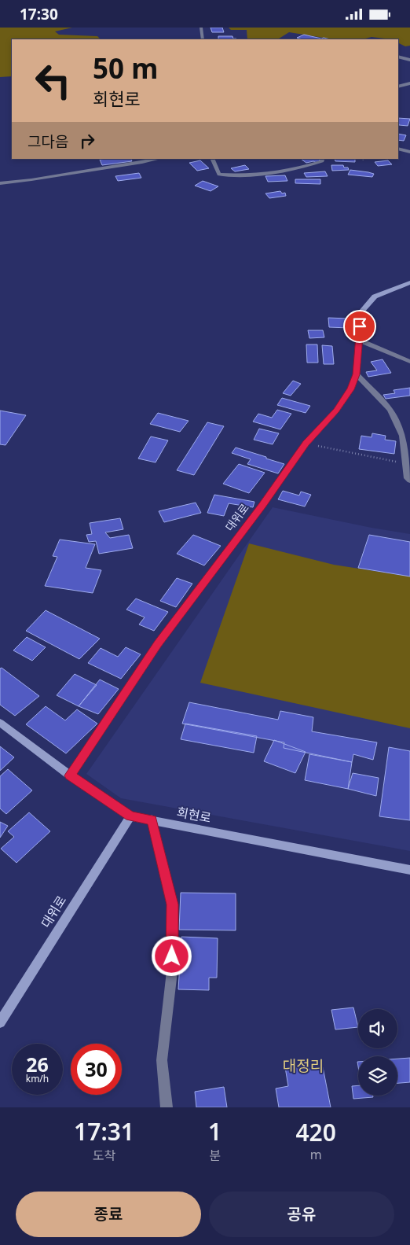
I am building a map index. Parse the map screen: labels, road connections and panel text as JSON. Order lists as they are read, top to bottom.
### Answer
{
  "streets": {
    "street": ["대위로", "회현로"]
  },
  "crossings": [
    ["대위로", "회현로"]
  ],
  "districts": ["대정리"],
  "page": {
    "status": "17:30",
    "turn": ["50 m", "회현로"],
    "then": "그다음",
    "speed": "26 km/h",
    "limit": "30",
    "eta": [
      "17:31",
      "도착",
      "1",
      "분",
      "420",
      "m"
    ],
    "buttons": ["종료", "공유"]
  }
}
